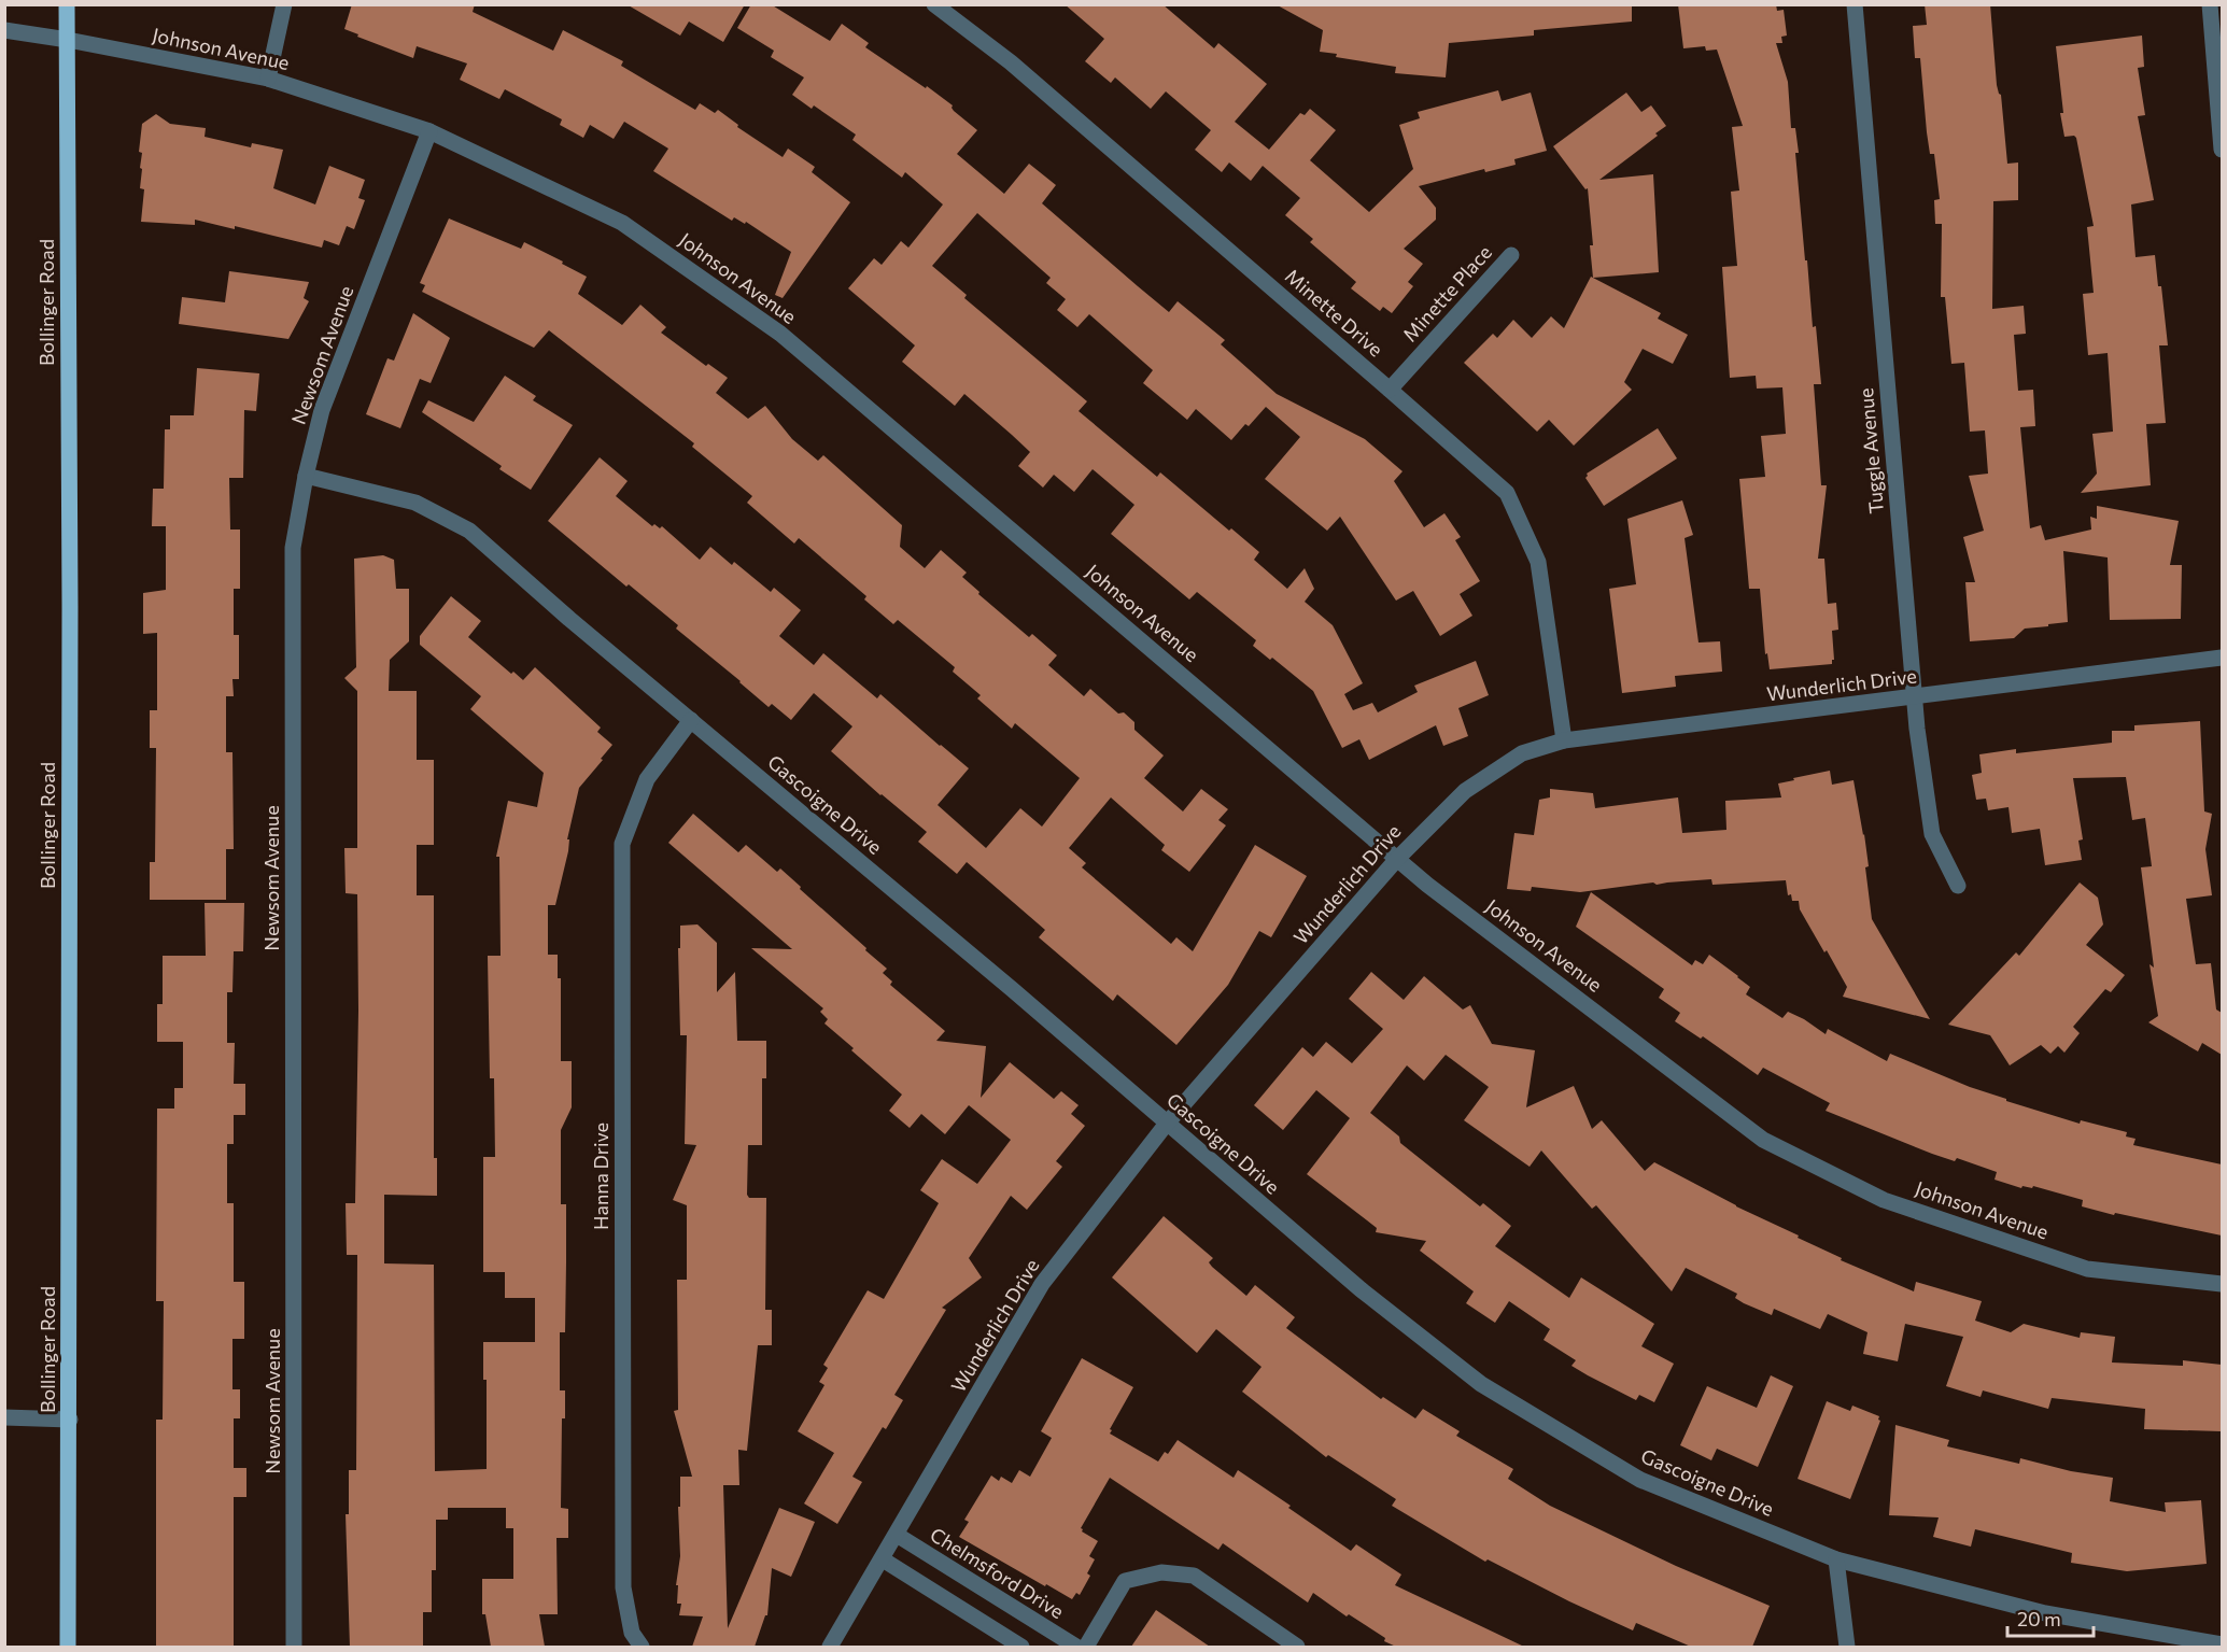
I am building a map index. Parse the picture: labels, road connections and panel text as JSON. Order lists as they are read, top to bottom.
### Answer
{
  "streets": {
    "main road": ["Bollinger Road"],
    "street": [
      "Johnson Avenue",
      "Minette Place",
      "Minette Drive",
      "Newsom Avenue",
      "Tuggle Avenue",
      "Wunderlich Drive",
      "Gascoigne Drive",
      "Hanna Drive",
      "Chelmsford Drive"
    ]
  },
  "crossings": [
    ["Johnson Avenue", "Bollinger Road"],
    ["Johnson Avenue", "Newsom Avenue"],
    ["Johnson Avenue", "Wunderlich Drive"],
    ["Minette Place", "Minette Drive"],
    ["Minette Drive", "Wunderlich Drive"],
    ["Newsom Avenue", "Gascoigne Drive"],
    ["Tuggle Avenue", "Wunderlich Drive"],
    ["Wunderlich Drive", "Gascoigne Drive"],
    ["Wunderlich Drive", "Chelmsford Drive"],
    ["Gascoigne Drive", "Hanna Drive"]
  ],
  "scale_bar": "20 m"
}
